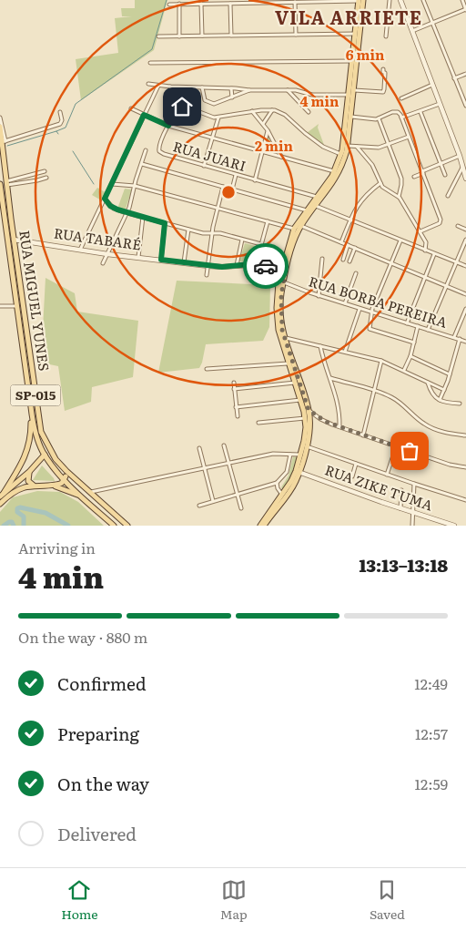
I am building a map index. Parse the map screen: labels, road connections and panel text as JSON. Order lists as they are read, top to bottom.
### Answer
{
  "streets": {
    "main road": ["RUA MIGUEL YUNES", "SP-015"],
    "street": [
      "RUA JUARI",
      "RUA TABARÉ",
      "RUA BORBA PEREIRA",
      "RUA ZIKE TUMA"
    ]
  },
  "crossings": [
    ["RUA TABARÉ", "RUA MIGUEL YUNES"]
  ],
  "districts": ["VILA ARRIETE"],
  "page": {
    "heading": ["4 min", "Arriving in", "13:13–13:18"],
    "bar": "On the way · 880 m",
    "list": [
      ["Confirmed", "12:49"],
      ["Preparing", "12:57"],
      ["On the way", "12:59"],
      "Delivered"
    ],
    "tabs": ["Home", "Map", "Saved"]
  },
  "rings": ["6 min", "4 min", "2 min"]
}
